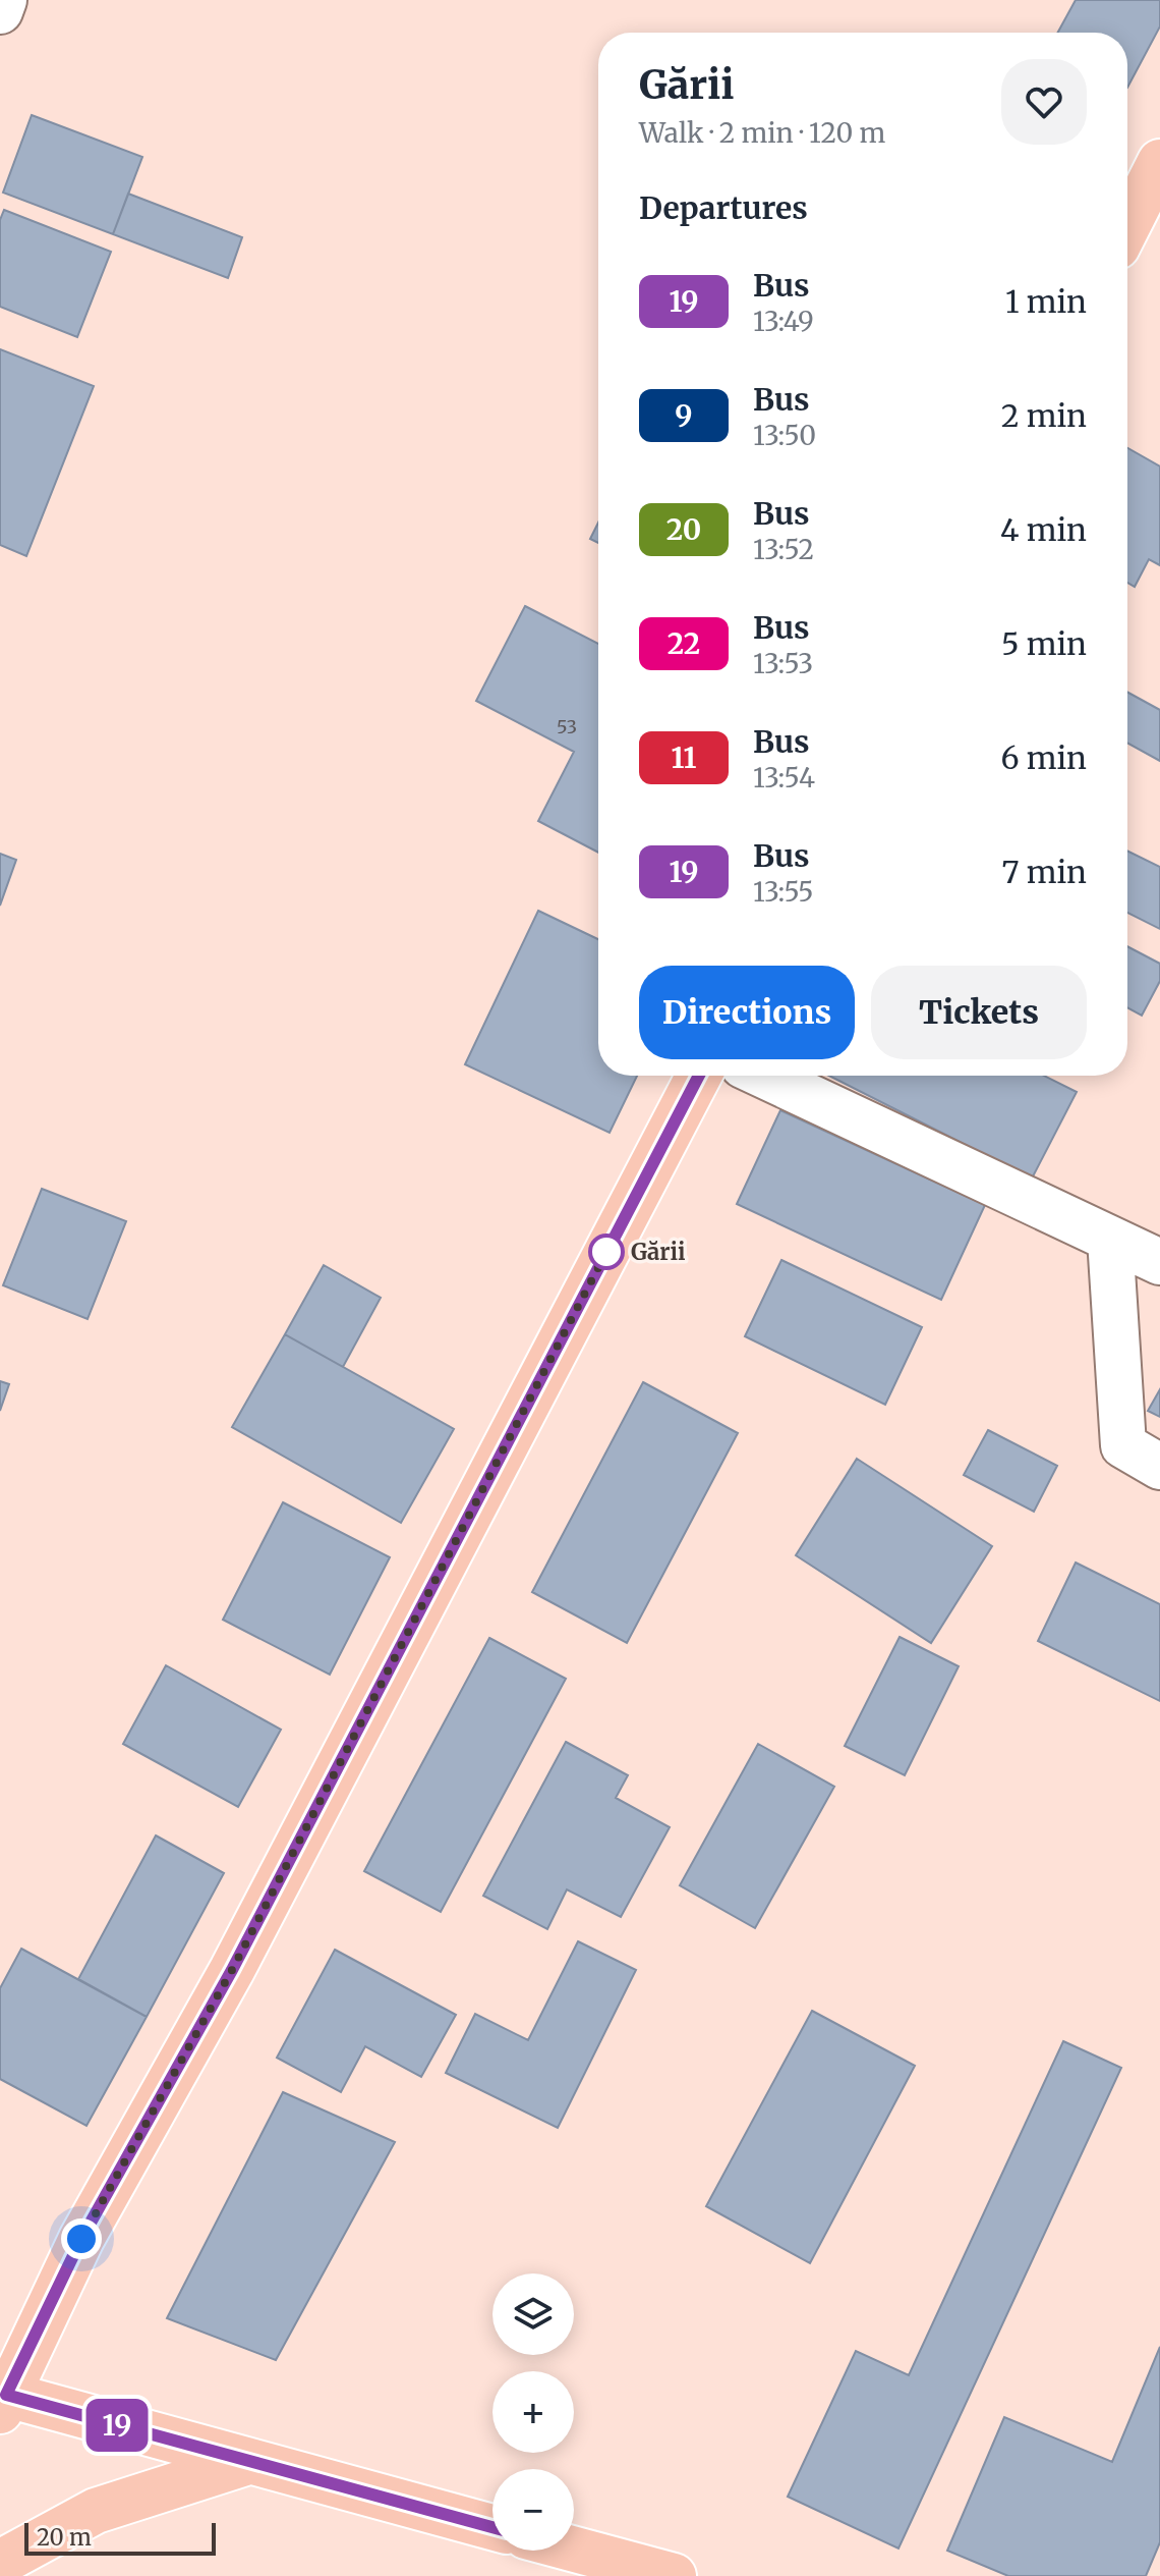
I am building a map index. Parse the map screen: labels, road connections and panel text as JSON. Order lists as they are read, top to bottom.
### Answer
{
  "places": ["Gării"],
  "lines": ["bus line 19"],
  "house_numbers": ["53"],
  "scale_bar": "20 m",
  "page": {
    "on_map": "19",
    "heading": [
      ["Gării", "Walk · 2 min · 120 m"],
      "Departures"
    ],
    "list": [
      {
        "mark": "19",
        "name": "Bus",
        "note": "13:49",
        "value": "1 min"
      },
      {
        "mark": "9",
        "name": "Bus",
        "note": "13:50",
        "value": "2 min"
      },
      {
        "mark": "20",
        "name": "Bus",
        "note": "13:52",
        "value": "4 min"
      },
      {
        "mark": "22",
        "name": "Bus",
        "note": "13:53",
        "value": "5 min"
      },
      {
        "mark": "11",
        "name": "Bus",
        "note": "13:54",
        "value": "6 min"
      },
      {
        "mark": "19",
        "name": "Bus",
        "note": "13:55",
        "value": "7 min"
      }
    ],
    "buttons": ["Directions", "Tickets"],
    "map_buttons": ["+", "−"],
    "scale": "20 m"
  }
}
